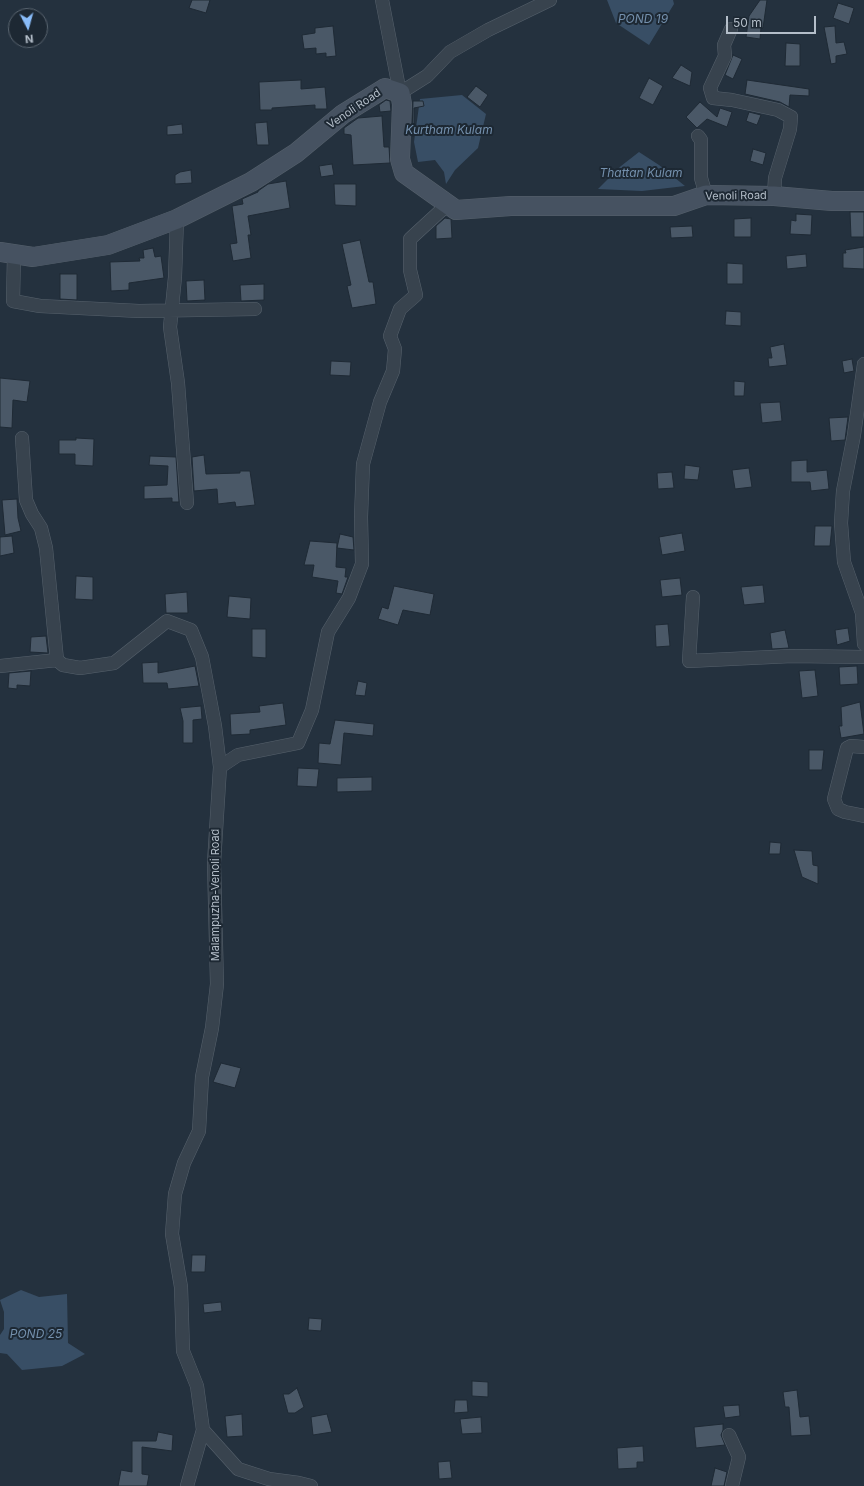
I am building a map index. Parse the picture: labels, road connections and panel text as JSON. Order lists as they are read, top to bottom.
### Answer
{
  "streets": {
    "street": ["Venoli Road", "Malampuzha-Venoli Road"]
  },
  "water": [
    "POND 19",
    "Kurtham Kulam",
    "Thattan Kulam",
    "POND 25"
  ],
  "scale_bar": "50 m",
  "north": "bottom"
}
